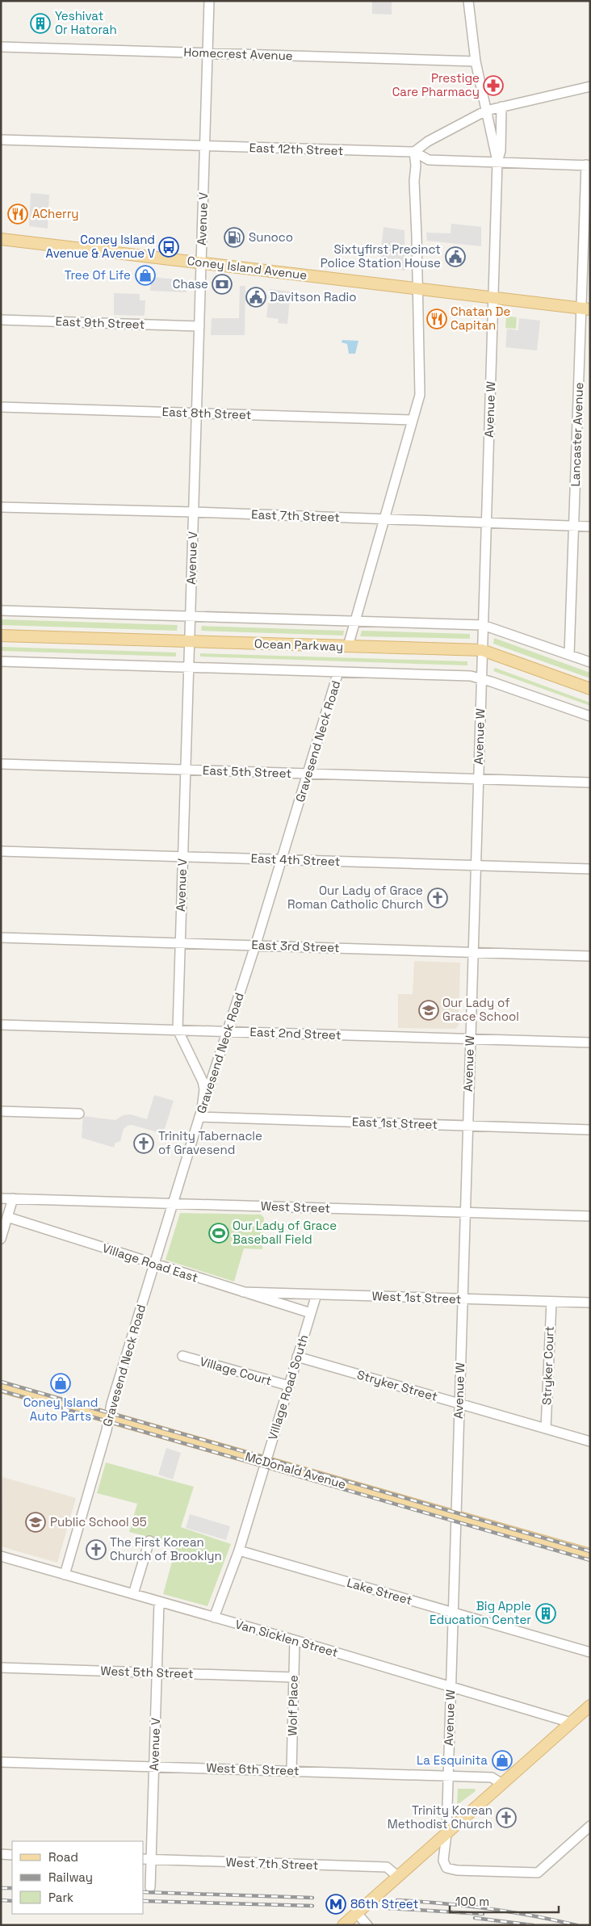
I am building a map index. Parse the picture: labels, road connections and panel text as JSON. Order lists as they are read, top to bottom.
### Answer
{
  "streets": {
    "main road": ["Coney Island Avenue", "Ocean Parkway", "McDonald Avenue"],
    "street": [
      "Homecrest Avenue",
      "East 12th Street",
      "Avenue V",
      "East 9th Street",
      "Avenue W",
      "East 8th Street",
      "Lancaster Avenue",
      "East 7th Street",
      "Gravesend Neck Road",
      "East 5th Street",
      "East 4th Street",
      "East 3rd Street",
      "East 2nd Street",
      "East 1st Street",
      "West Street",
      "Village Road East",
      "West 1st Street",
      "Stryker Court",
      "Village Court",
      "Stryker Street",
      "Village Road South",
      "Lake Street",
      "Van Sicklen Street",
      "West 5th Street",
      "Wolf Place",
      "West 6th Street",
      "West 7th Street"
    ]
  },
  "crossings": [
    ["Homecrest Avenue", "Avenue V"],
    ["East 12th Street", "Avenue V"],
    ["East 12th Street", "Avenue W"],
    ["East 12th Street", "Lancaster Avenue"],
    ["Avenue V", "Coney Island Avenue"],
    ["Avenue V", "East 9th Street"],
    ["Avenue V", "East 8th Street"],
    ["Avenue V", "East 7th Street"],
    ["Avenue V", "Ocean Parkway"],
    ["Avenue V", "Gravesend Neck Road"],
    ["Avenue V", "East 5th Street"],
    ["Avenue V", "East 4th Street"],
    ["Avenue V", "East 3rd Street"],
    ["Avenue V", "East 2nd Street"],
    ["Avenue V", "East 1st Street"],
    ["Avenue V", "Van Sicklen Street"],
    ["Avenue V", "West 5th Street"],
    ["Avenue V", "West 6th Street"],
    ["Avenue V", "West 7th Street"],
    ["Coney Island Avenue", "Avenue W"],
    ["Coney Island Avenue", "Lancaster Avenue"],
    ["Avenue W", "East 7th Street"],
    ["Avenue W", "Ocean Parkway"],
    ["Avenue W", "East 5th Street"],
    ["Avenue W", "East 4th Street"],
    ["Avenue W", "East 3rd Street"],
    ["Avenue W", "East 2nd Street"],
    ["Avenue W", "East 1st Street"],
    ["Avenue W", "West Street"],
    ["Avenue W", "West 1st Street"],
    ["Avenue W", "Stryker Street"],
    ["Avenue W", "McDonald Avenue"],
    ["Avenue W", "Lake Street"],
    ["Avenue W", "Van Sicklen Street"],
    ["Avenue W", "West 6th Street"],
    ["Lancaster Avenue", "East 7th Street"],
    ["Gravesend Neck Road", "East 5th Street"],
    ["Gravesend Neck Road", "East 4th Street"],
    ["Gravesend Neck Road", "East 3rd Street"],
    ["Gravesend Neck Road", "East 2nd Street"],
    ["Gravesend Neck Road", "East 1st Street"],
    ["Gravesend Neck Road", "West Street"],
    ["Gravesend Neck Road", "Village Road East"],
    ["Gravesend Neck Road", "McDonald Avenue"],
    ["Gravesend Neck Road", "Van Sicklen Street"],
    ["Village Road East", "West 1st Street"],
    ["Village Road East", "Village Road South"],
    ["West 1st Street", "Stryker Court"],
    ["West 1st Street", "Village Road South"],
    ["Stryker Court", "Stryker Street"],
    ["Village Court", "Village Road South"],
    ["Stryker Street", "Village Road South"],
    ["Village Road South", "McDonald Avenue"],
    ["Village Road South", "Lake Street"],
    ["Village Road South", "Van Sicklen Street"],
    ["Van Sicklen Street", "Wolf Place"],
    ["West 5th Street", "Wolf Place"],
    ["Wolf Place", "West 6th Street"]
  ],
  "places": {
    "building": ["Yeshivat Or Hatorah", "Big Apple Education Center"],
    "pharmacy": ["Prestige Care Pharmacy"],
    "restaurant": ["ACherry", "Chatan De Capitan"],
    "fuel station": ["Sunoco"],
    "bus stop": ["Coney Island Avenue & Avenue V"],
    "public building": ["Sixtyfirst Precinct Police Station House", "Davitson Radio"],
    "shop": ["Tree Of Life", "Coney Island Auto Parts", "La Esquinita"],
    "bank": ["Chase"],
    "church": [
      "Our Lady of Grace Roman Catholic Church",
      "Trinity Tabernacle of Gravesend",
      "The First Korean Church of Brooklyn",
      "Trinity Korean Methodist Church"
    ],
    "school or university": ["Our Lady of Grace School", "Public School 95"],
    "sports": ["Our Lady of Grace Baseball Field"],
    "metro station": ["86th Street"]
  },
  "legend": ["Road", "Railway", "Park"],
  "scale_bar": "100 m"
}
